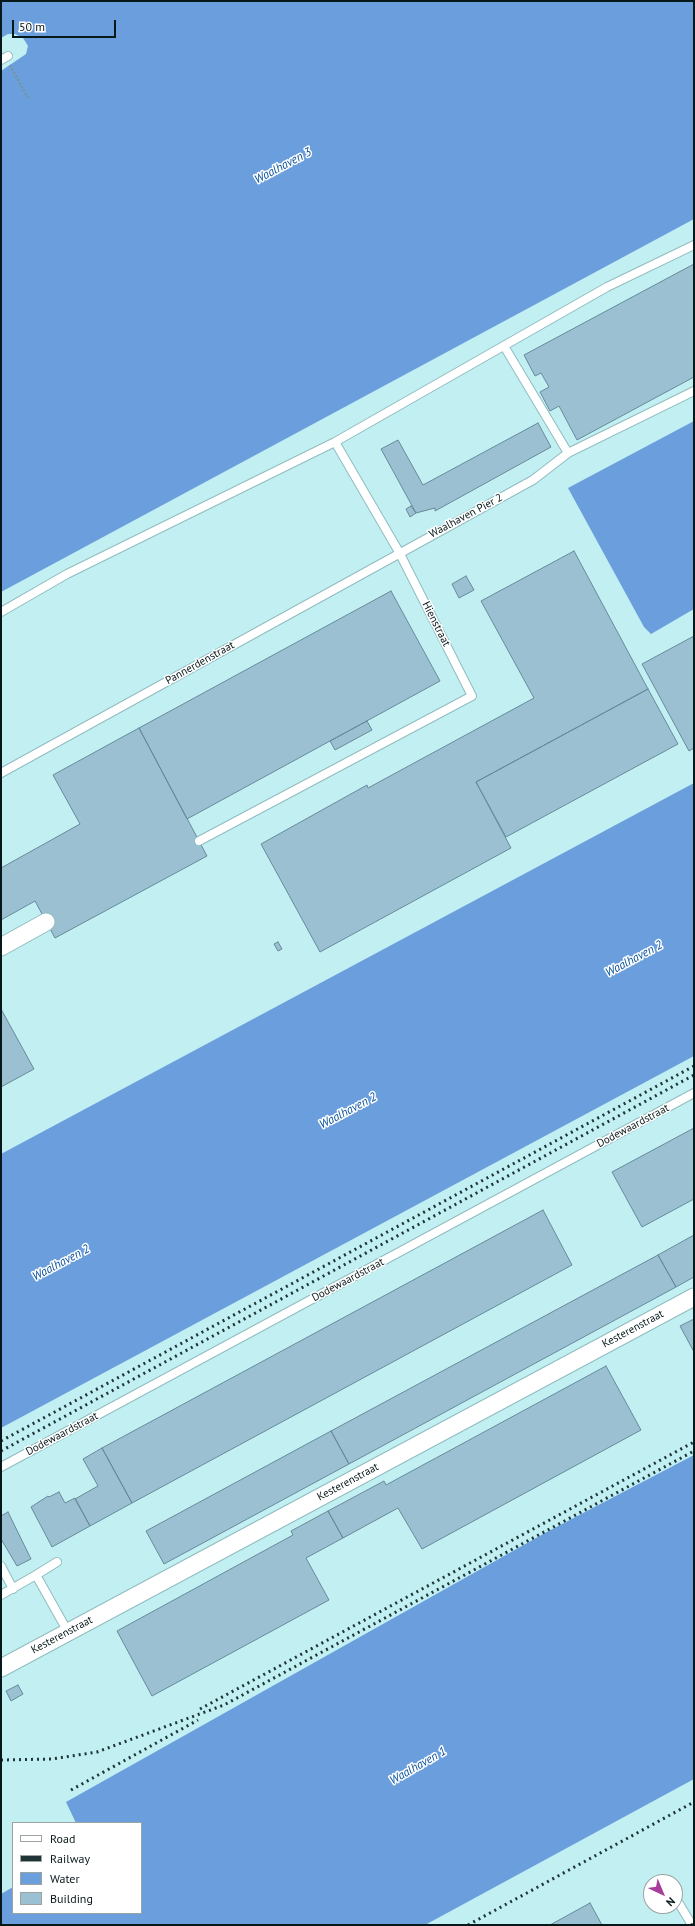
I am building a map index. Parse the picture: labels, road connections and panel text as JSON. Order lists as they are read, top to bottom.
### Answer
{
  "streets": {
    "street": ["Kesterenstraat"],
    "lane": [
      "Waalhaven Pier 2",
      "Hienstraat",
      "Pannerdenstraat",
      "Dodewaardstraat"
    ]
  },
  "crossings": [
    ["Waalhaven Pier 2", "Hienstraat"],
    ["Waalhaven Pier 2", "Pannerdenstraat"],
    ["Hienstraat", "Pannerdenstraat"]
  ],
  "water": ["Waalhaven 3", "Waalhaven 2", "Waalhaven 1"],
  "legend": [
    "Road",
    "Railway",
    "Water",
    "Building"
  ],
  "scale_bar": "50 m",
  "north": "bottom right"
}
